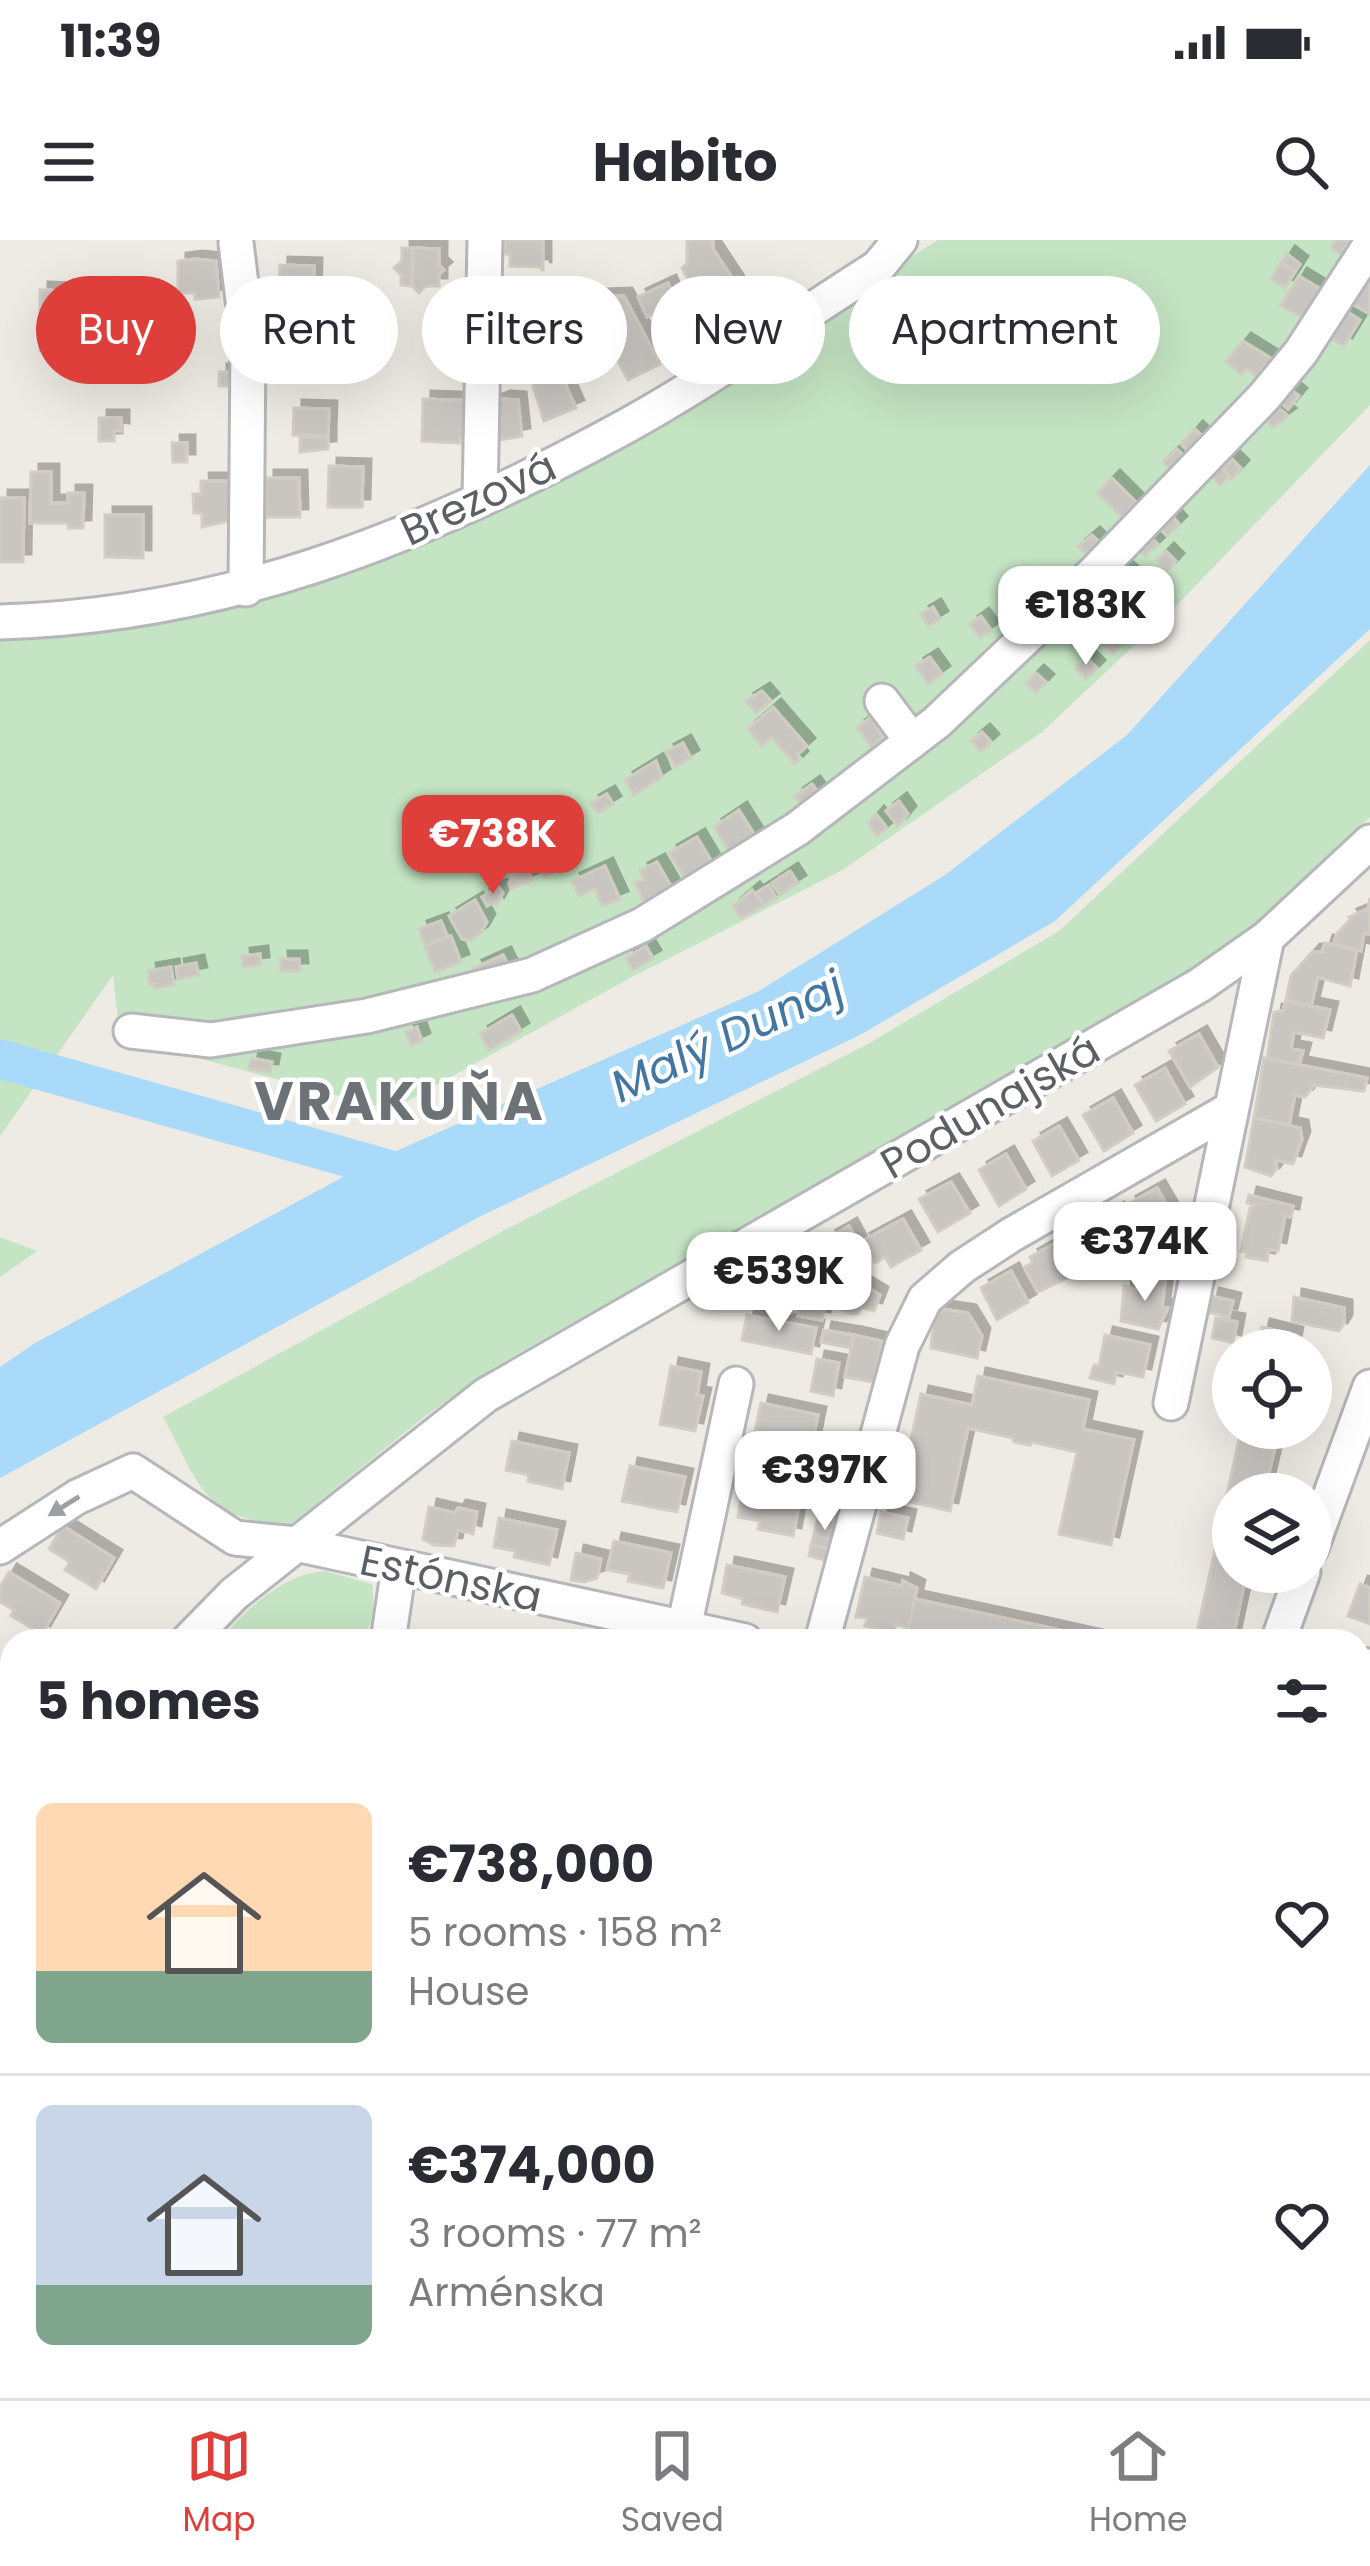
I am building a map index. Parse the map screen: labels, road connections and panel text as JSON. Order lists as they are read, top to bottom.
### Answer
{
  "streets": {
    "street": ["Brezová", "Podunajská", "Estónska"]
  },
  "crossings": [
    ["Podunajská", "Estónska"]
  ],
  "one_way": ["Estónska"],
  "districts": ["VRAKUŇA"],
  "water": ["Malý Dunaj"],
  "page": {
    "status": "11:39",
    "header": "Habito",
    "chip": [
      "Buy",
      "Rent",
      "Filters",
      "New",
      "Apartment"
    ],
    "price": [
      "€183K",
      "€738K",
      "€374K",
      "€539K",
      "€397K"
    ],
    "heading": "5 homes",
    "list": [
      {
        "name": "€738,000",
        "note": "5 rooms · 158 m² · House"
      },
      {
        "name": "€374,000",
        "note": "3 rooms · 77 m² · Arménska"
      }
    ],
    "tabs": ["Map", "Saved", "Home"]
  }
}
